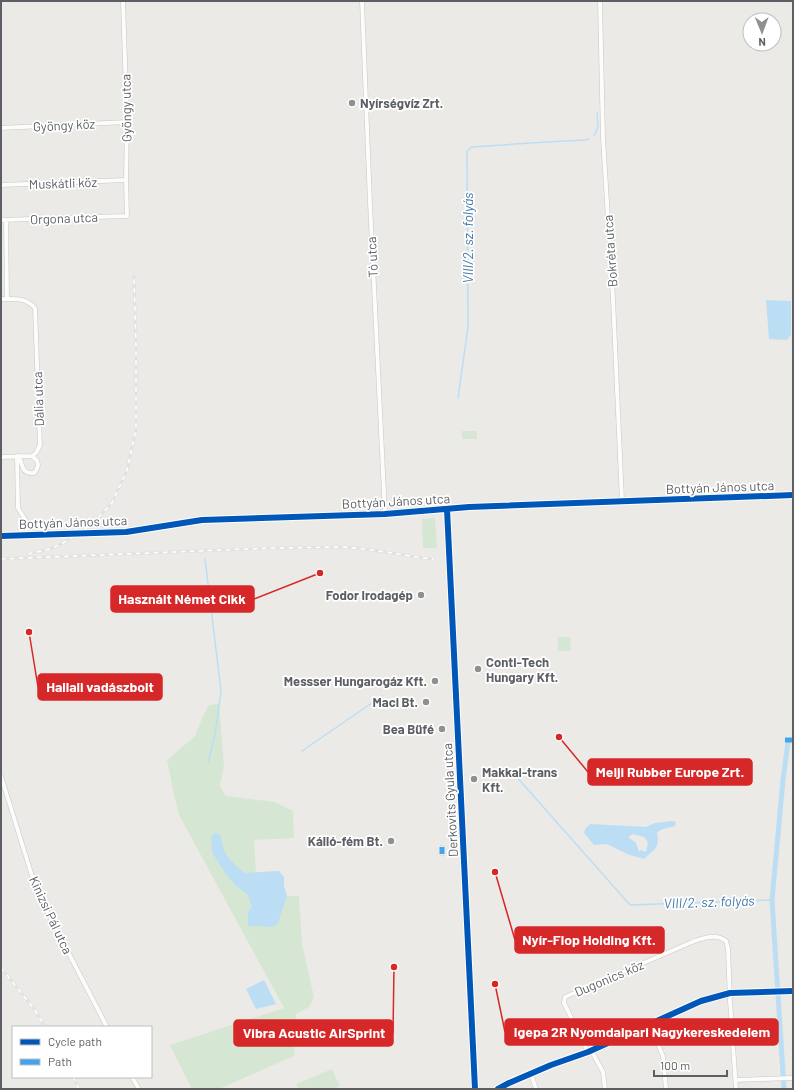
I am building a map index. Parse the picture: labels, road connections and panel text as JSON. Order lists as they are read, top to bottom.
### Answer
{
  "streets": {
    "street": [
      "Gyöngy utca",
      "Gyöngy köz",
      "Muskátli köz",
      "Orgona utca",
      "Bokréta utca",
      "Tó utca",
      "Dália utca",
      "Bottyán János utca",
      "Derkovits Gyula utca",
      "Kinizsi Pál utca",
      "Dugonics köz"
    ]
  },
  "crossings": [
    ["Gyöngy utca", "Gyöngy köz"],
    ["Gyöngy utca", "Muskátli köz"],
    ["Gyöngy utca", "Orgona utca"],
    ["Bokréta utca", "Bottyán János utca"],
    ["Tó utca", "Bottyán János utca"],
    ["Bottyán János utca", "Derkovits Gyula utca"]
  ],
  "water": ["VIII/2. sz. folyás"],
  "places": [
    "Nyírségvíz Zrt.",
    "Használt Német Cikk",
    "Fodor Irodagép",
    "Hallali vadászbolt",
    "Conti-Tech Hungary Kft.",
    "Messser Hungarogáz Kft.",
    "Maci Bt.",
    "Bea Büfé",
    "Meiji Rubber Europe Zrt.",
    "Makkai-trans Kft.",
    "Kálló-fém Bt.",
    "Nyír-Flop Holding Kft.",
    "Vibra Acustic AirSprint",
    "Igepa 2R Nyomdaipari Nagykereskedelem"
  ],
  "legend": ["Cycle path", "Path"],
  "scale_bar": "100 m",
  "north": "bottom"
}
